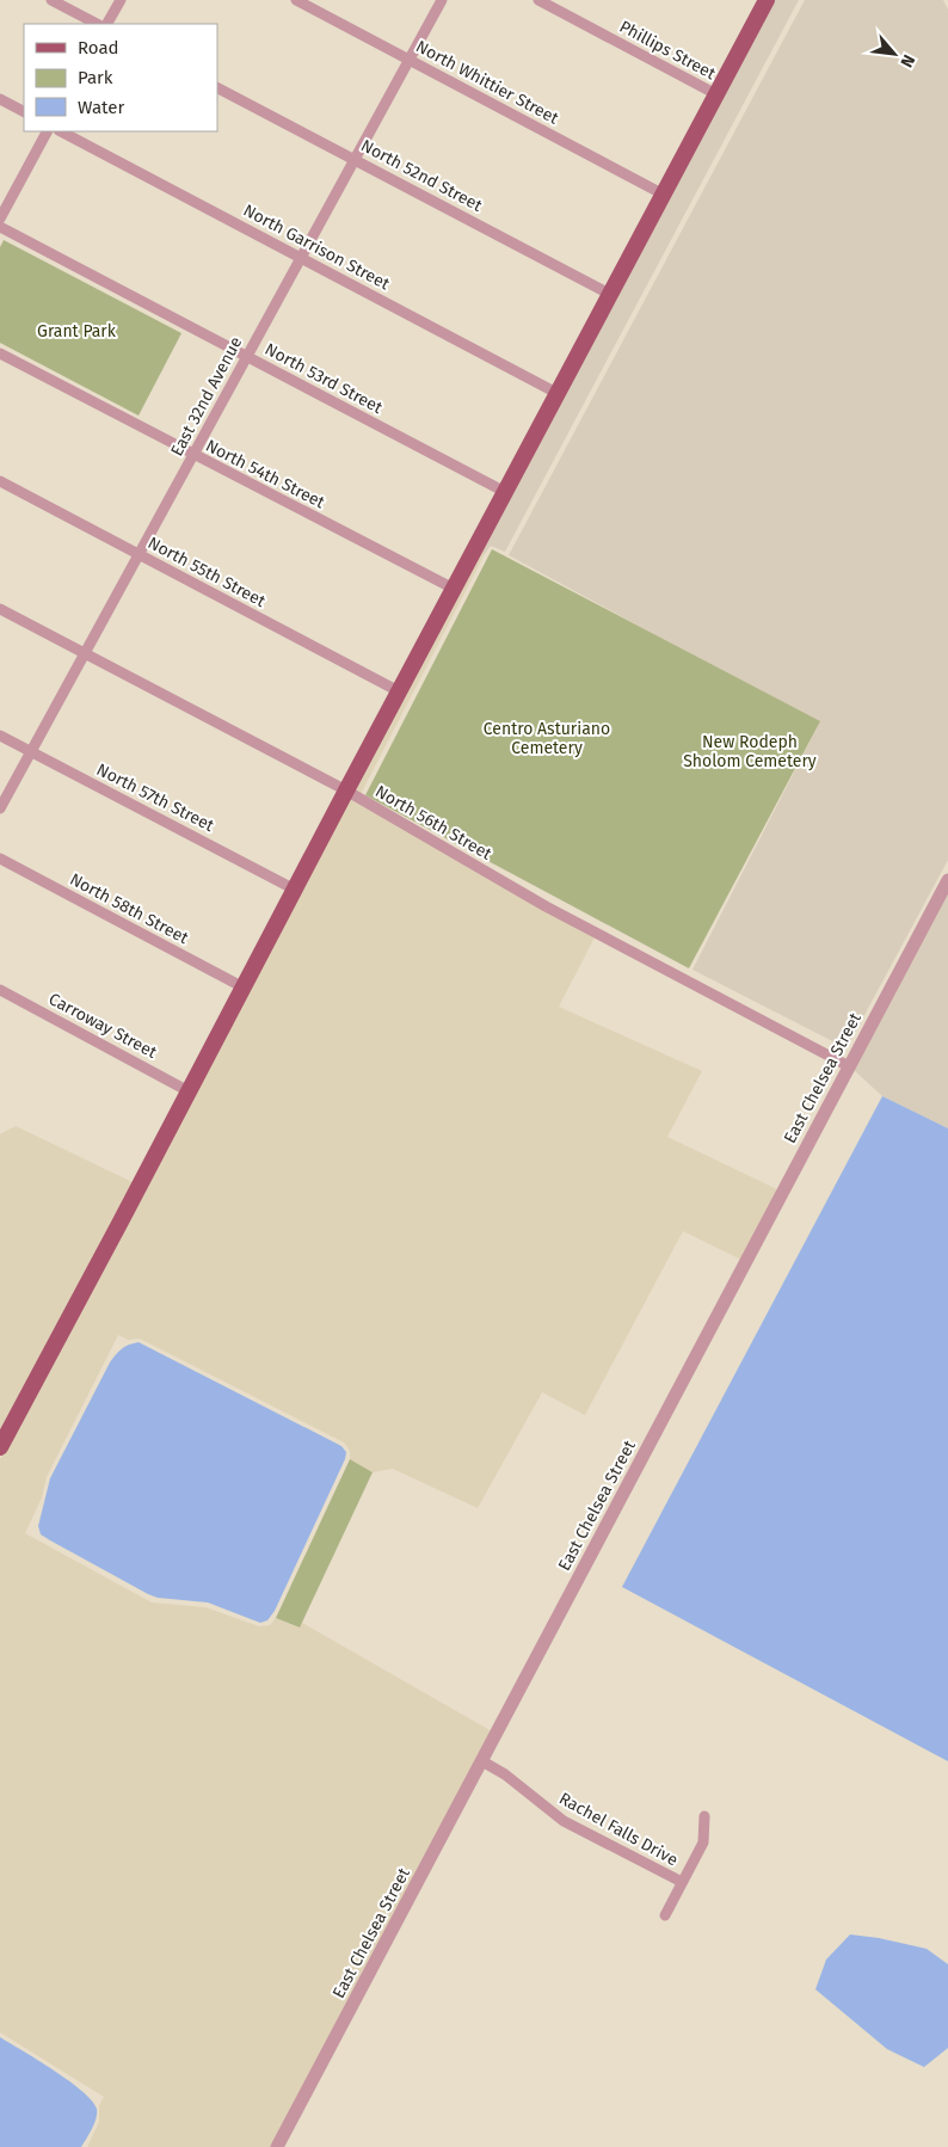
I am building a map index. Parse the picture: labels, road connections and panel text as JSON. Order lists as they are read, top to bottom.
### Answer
{
  "streets": {
    "street": [
      "Phillips Street",
      "North Whittier Street",
      "North 52nd Street",
      "North Garrison Street",
      "North 53rd Street",
      "East 32nd Avenue",
      "North 54th Street",
      "North 55th Street",
      "North 57th Street",
      "North 56th Street",
      "North 58th Street",
      "Carroway Street",
      "East Chelsea Street",
      "Rachel Falls Drive"
    ]
  },
  "crossings": [
    ["North Whittier Street", "East 32nd Avenue"],
    ["North 52nd Street", "East 32nd Avenue"],
    ["North Garrison Street", "East 32nd Avenue"],
    ["North 53rd Street", "East 32nd Avenue"],
    ["East 32nd Avenue", "North 54th Street"],
    ["East 32nd Avenue", "North 55th Street"],
    ["East 32nd Avenue", "North 57th Street"],
    ["East 32nd Avenue", "North 56th Street"],
    ["North 56th Street", "East Chelsea Street"],
    ["East Chelsea Street", "Rachel Falls Drive"]
  ],
  "parks": ["Grant Park", "Centro Asturiano Cemetery", "New Rodeph Sholom Cemetery"],
  "legend": ["Road", "Park", "Water"],
  "north": "bottom right"
}
